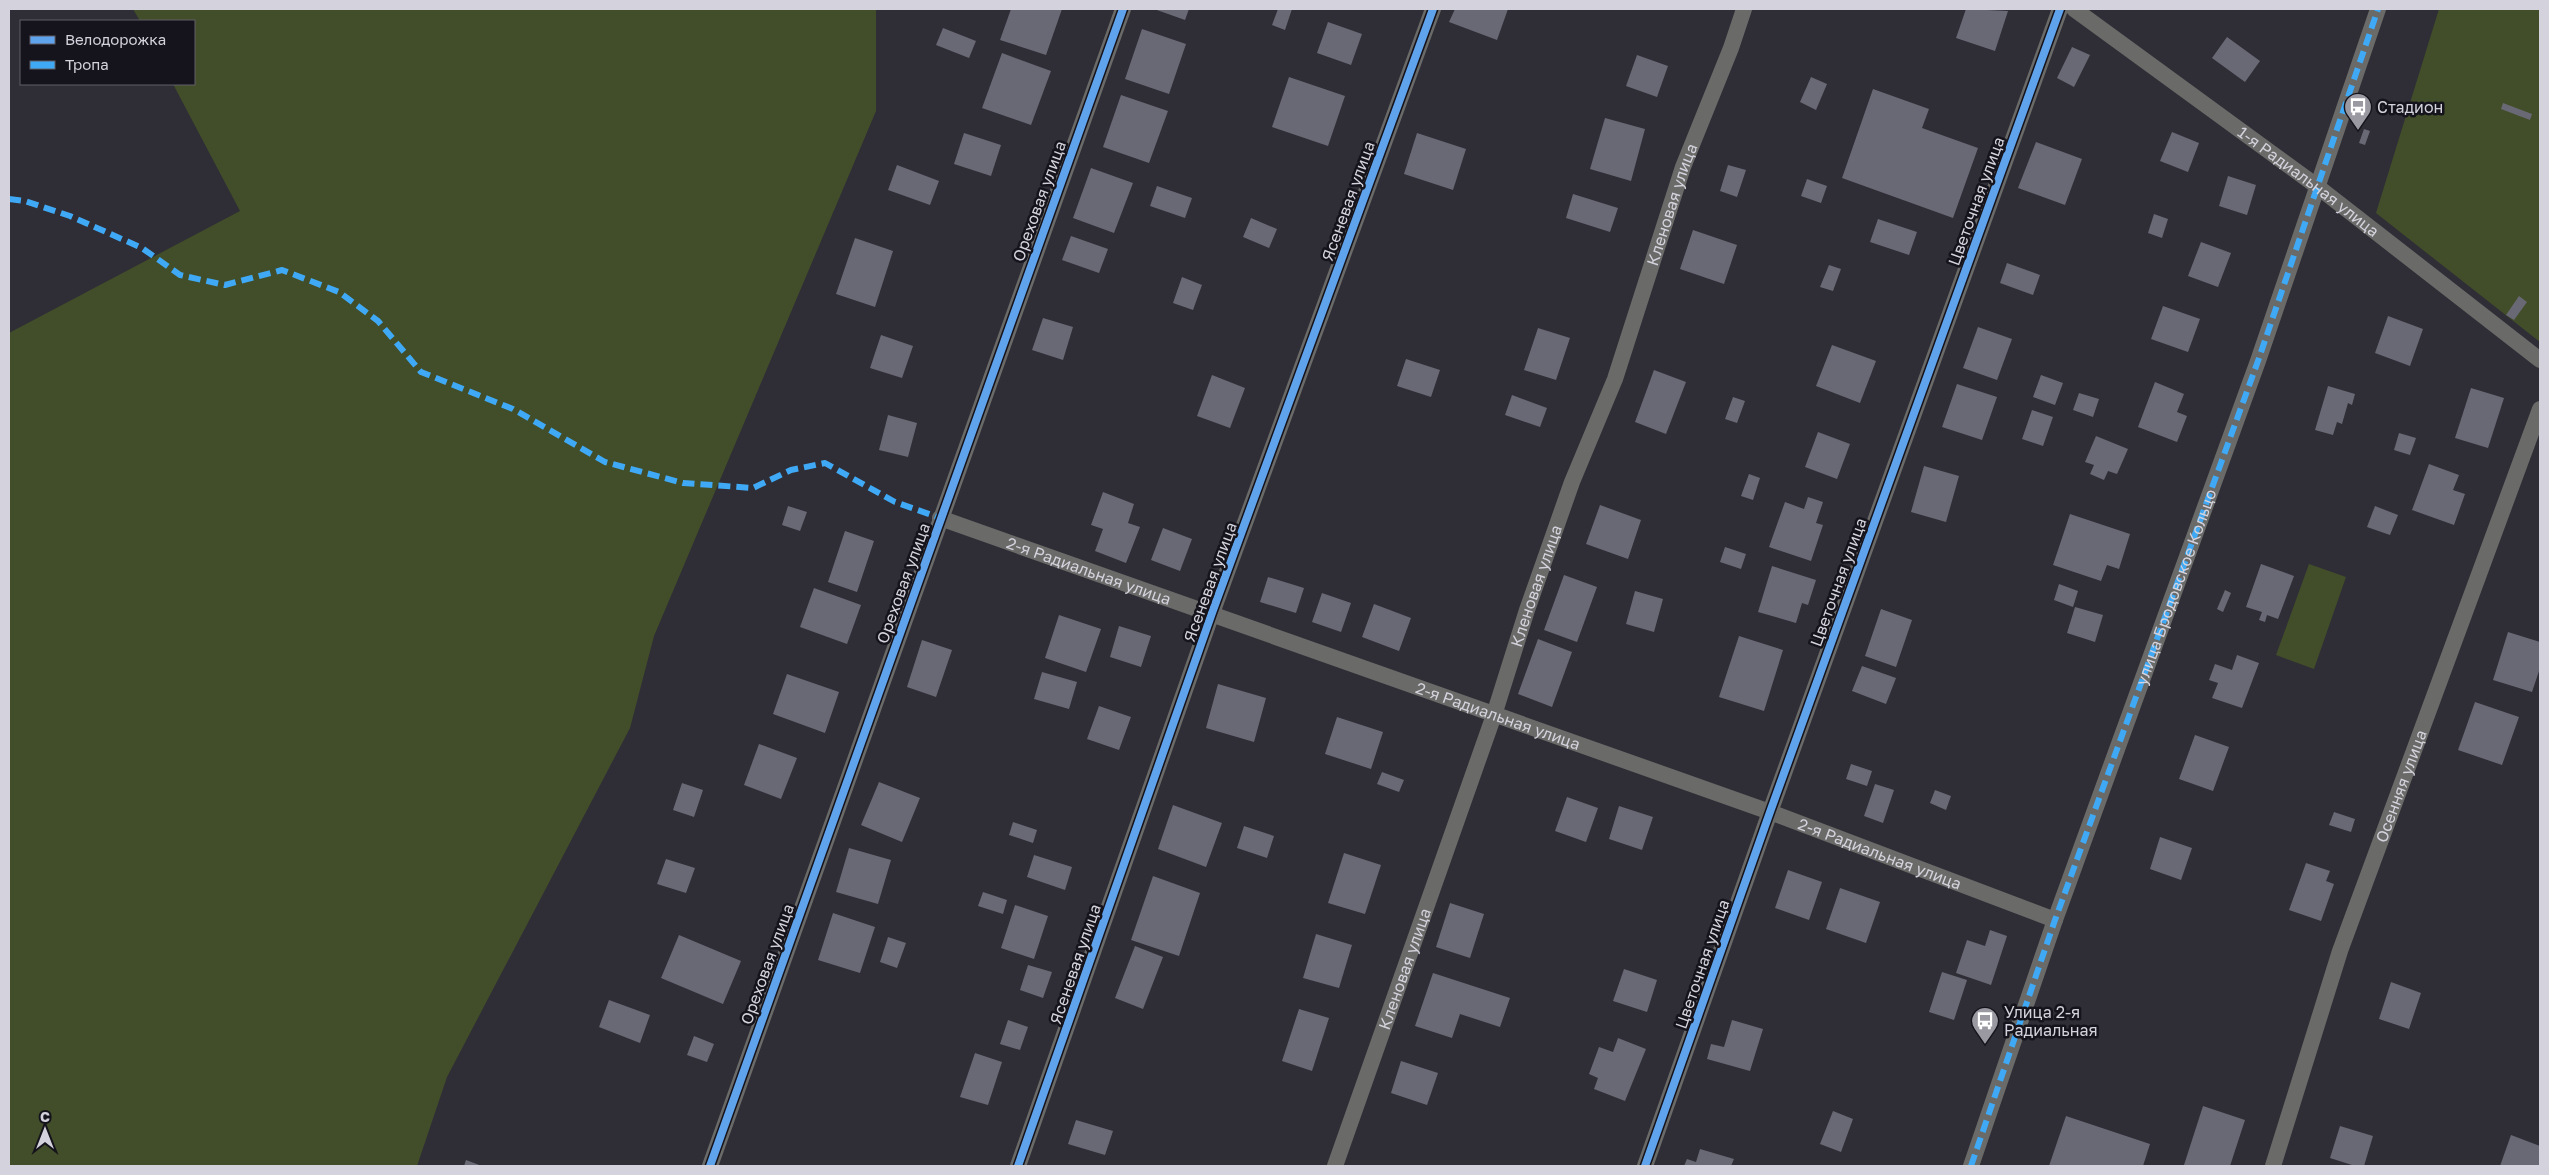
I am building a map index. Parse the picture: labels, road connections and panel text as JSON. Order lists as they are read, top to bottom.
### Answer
{
  "streets": {
    "street": [
      "1-я Радиальная улица",
      "Ореховая улица",
      "Ясеневая улица",
      "Цветочная улица",
      "Кленовая улица",
      "2-я Радиальная улица",
      "улица Бродовское Кольцо",
      "Осенняя улица"
    ]
  },
  "crossings": [
    ["1-я Радиальная улица", "улица Бродовское Кольцо"],
    ["Ореховая улица", "2-я Радиальная улица"],
    ["Ясеневая улица", "2-я Радиальная улица"],
    ["Цветочная улица", "2-я Радиальная улица"],
    ["Кленовая улица", "2-я Радиальная улица"],
    ["2-я Радиальная улица", "улица Бродовское Кольцо"]
  ],
  "places": {
    "bus stop": ["Стадион", "Улица 2-я Радиальная"]
  },
  "legend": ["Велодорожка", "Тропа"],
  "north": "top"
}
